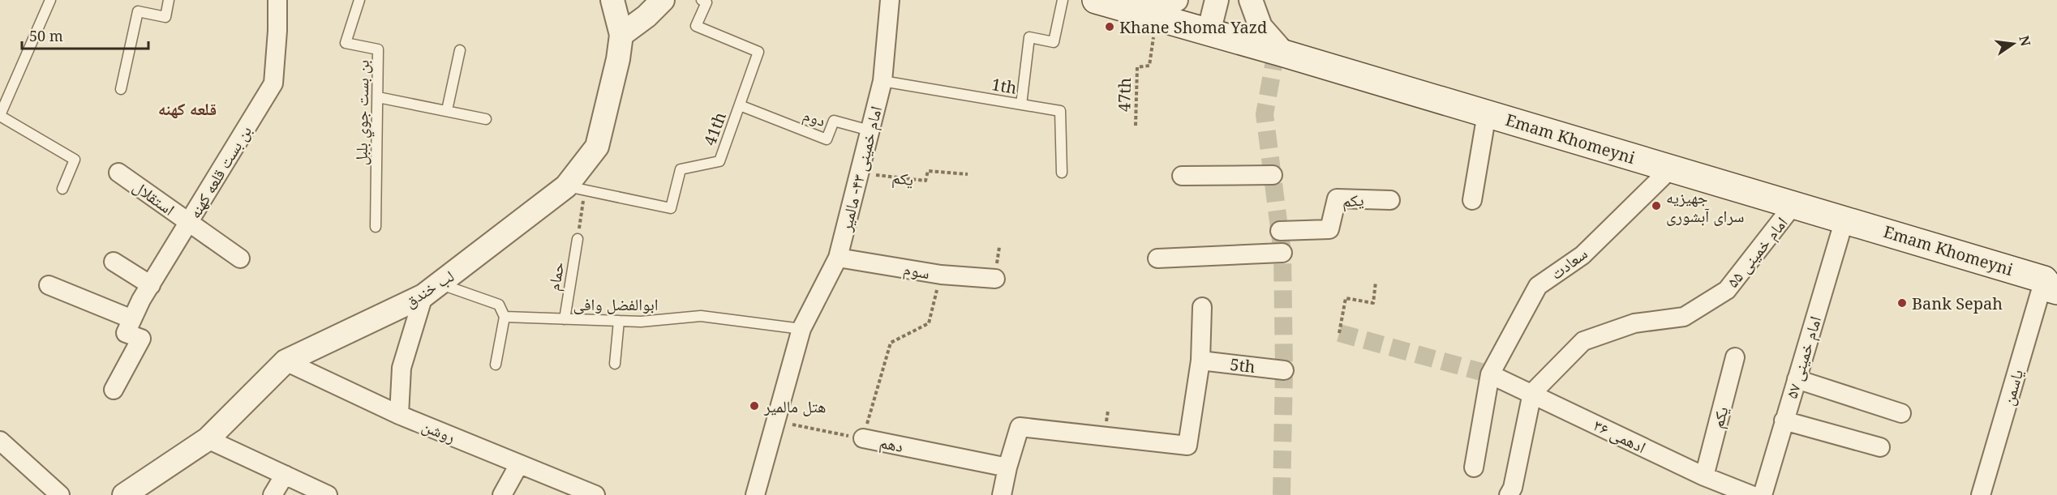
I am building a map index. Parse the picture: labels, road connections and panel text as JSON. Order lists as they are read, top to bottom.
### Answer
{
  "streets": {
    "main road": ["Emam Khomeyni"],
    "street": [
      "امام خمینی ۴۳- مالمیر",
      "بن بست قلعه کهنه",
      "یکم",
      "استقلال",
      "امام خمینی ۵۵",
      "سعادت",
      "سوم",
      "لب خندق",
      "امام خمینی ۵۷",
      "5th",
      "یاسمن",
      "روشن",
      "ادهمی ۳۶",
      "دهم"
    ],
    "lane": [
      "1th",
      "بن بست جوي بلبل",
      "دوم",
      "41th",
      "حمام",
      "ابوالفضل وافی"
    ],
    "path": ["47th"]
  },
  "crossings": [
    ["1th", "امام خمینی ۴۳- مالمیر"],
    ["47th", "Emam Khomeyni"],
    ["دوم", "41th"],
    ["دوم", "امام خمینی ۴۳- مالمیر"],
    ["41th", "لب خندق"],
    ["Emam Khomeyni", "امام خمینی ۵۵"],
    ["Emam Khomeyni", "سعادت"],
    ["Emam Khomeyni", "امام خمینی ۵۷"],
    ["Emam Khomeyni", "یاسمن"],
    ["امام خمینی ۴۳- مالمیر", "یکم"],
    ["امام خمینی ۴۳- مالمیر", "سوم"],
    ["امام خمینی ۴۳- مالمیر", "ابوالفضل وافی"],
    ["امام خمینی ۴۳- مالمیر", "دهم"],
    ["بن بست قلعه کهنه", "استقلال"],
    ["یکم", "ادهمی ۳۶"],
    ["امام خمینی ۵۵", "ادهمی ۳۶"],
    ["سعادت", "ادهمی ۳۶"],
    ["حمام", "ابوالفضل وافی"],
    ["لب خندق", "روشن"]
  ],
  "districts": ["قلعه کهنه"],
  "places": [
    "Khane Shoma Yazd",
    "جهیزیه سرای آبشوری",
    "Bank Sepah",
    "هتل مالمير"
  ],
  "scale_bar": "50 m",
  "north": "right"
}
